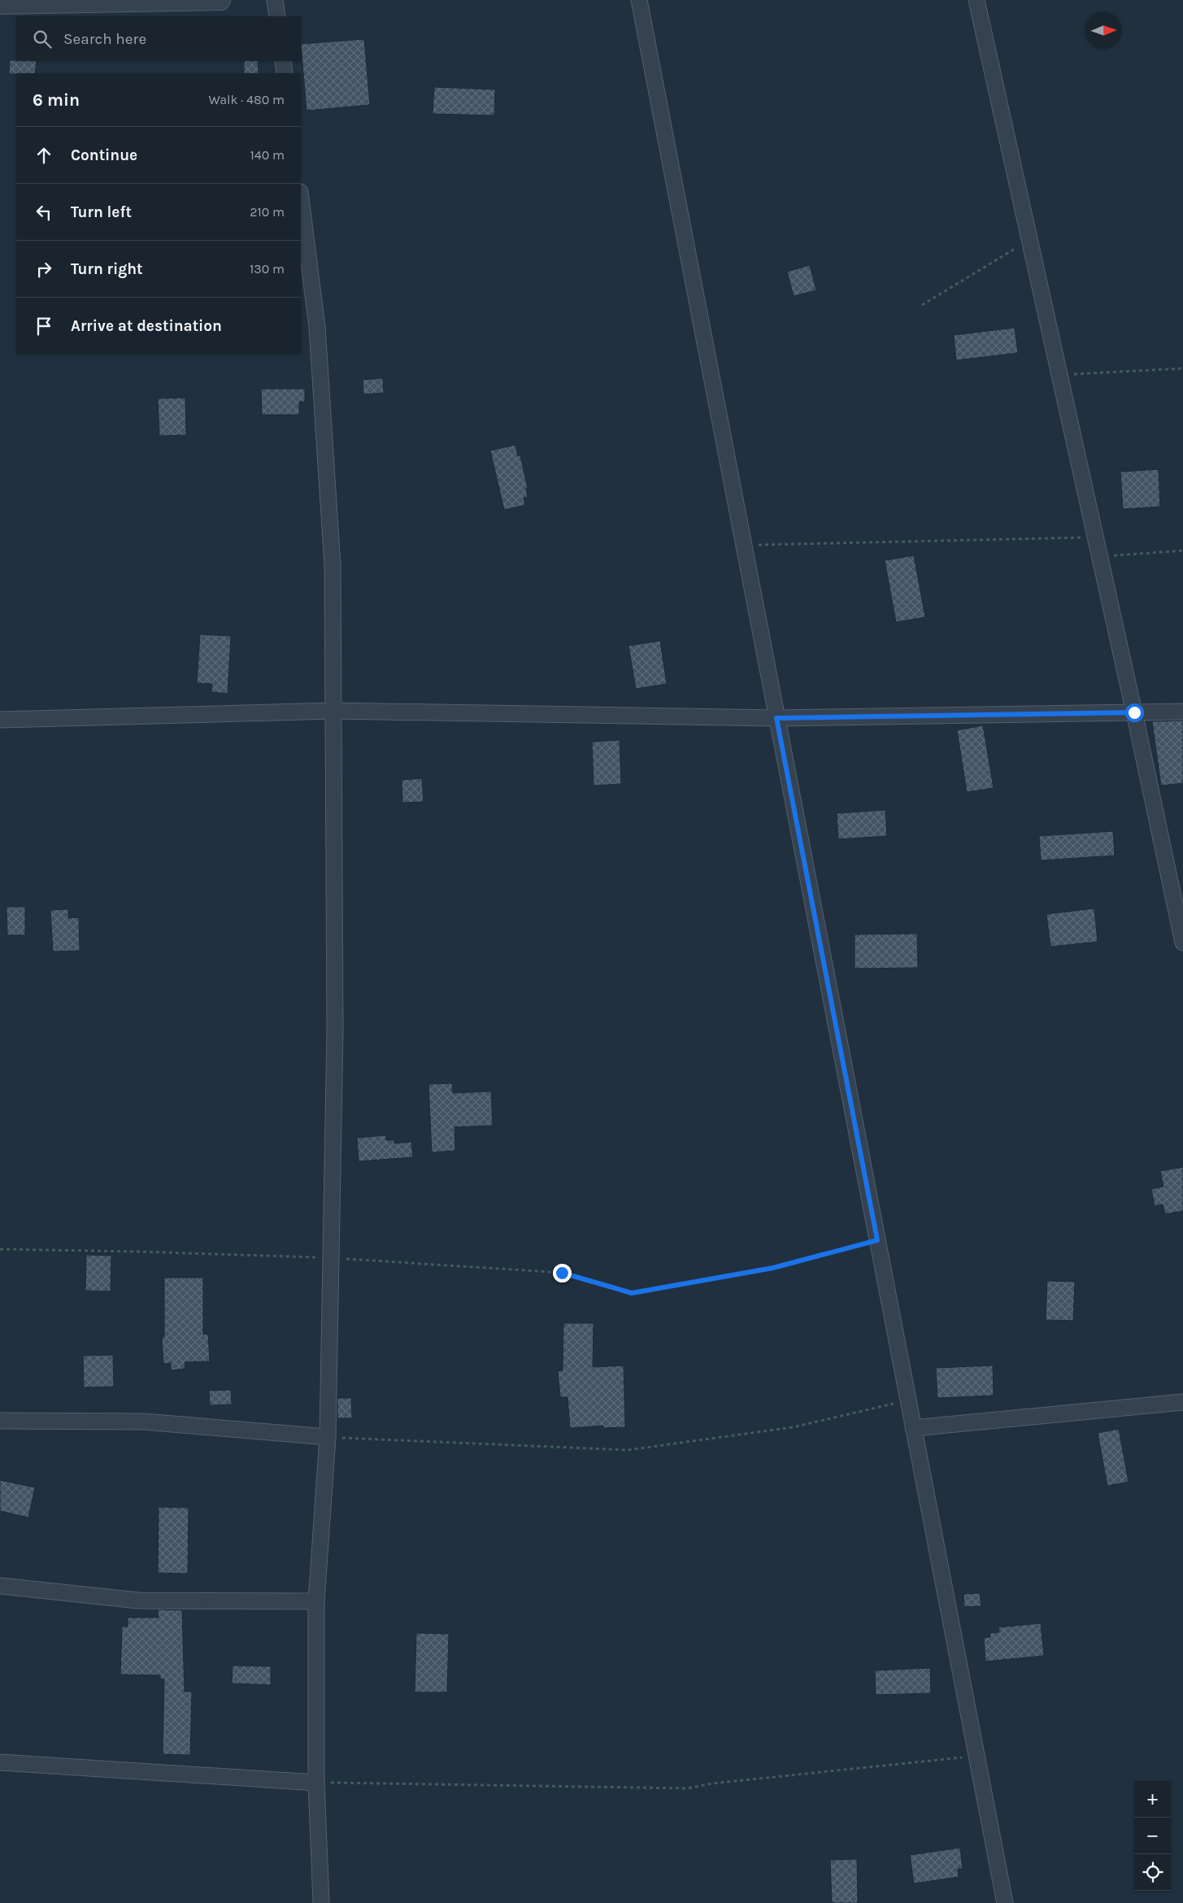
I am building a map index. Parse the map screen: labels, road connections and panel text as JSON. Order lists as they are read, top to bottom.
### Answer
{
  "north": "right",
  "page": {
    "search": "Search here",
    "heading": ["6 min", "Walk · 480 m"],
    "list": [
      ["Continue", "140 m"],
      ["Turn left", "210 m"],
      ["Turn right", "130 m"],
      "Arrive at destination"
    ],
    "map_buttons": ["+", "−"]
  }
}
